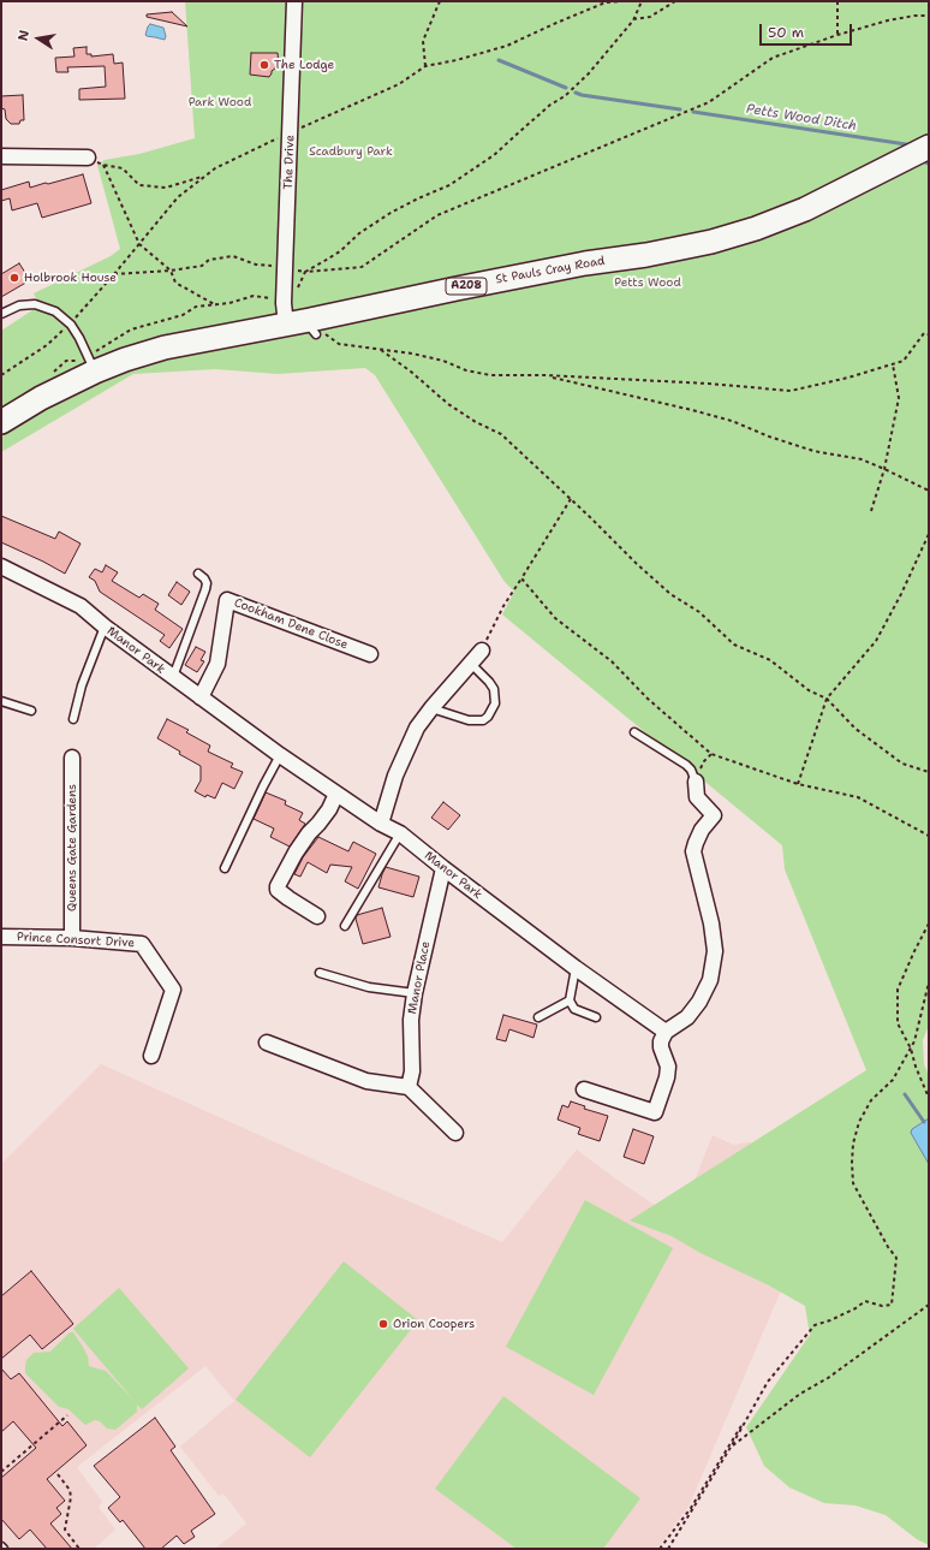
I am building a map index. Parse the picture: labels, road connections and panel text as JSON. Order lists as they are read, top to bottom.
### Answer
{
  "streets": {
    "main road": ["St Pauls Cray Road", "A208"],
    "street": [
      "The Drive",
      "Cookham Dene Close",
      "Manor Park",
      "Queens Gate Gardens",
      "Prince Consort Drive",
      "Manor Place"
    ]
  },
  "crossings": [
    ["The Drive", "St Pauls Cray Road"],
    ["Cookham Dene Close", "Manor Park"],
    ["Manor Park", "Manor Place"],
    ["Queens Gate Gardens", "Prince Consort Drive"]
  ],
  "water": ["Petts Wood Ditch"],
  "parks": ["Park Wood", "Scadbury Park", "Petts Wood"],
  "places": ["The Lodge", "Holbrook House", "Orion Coopers"],
  "scale_bar": "50 m",
  "north": "left"
}
